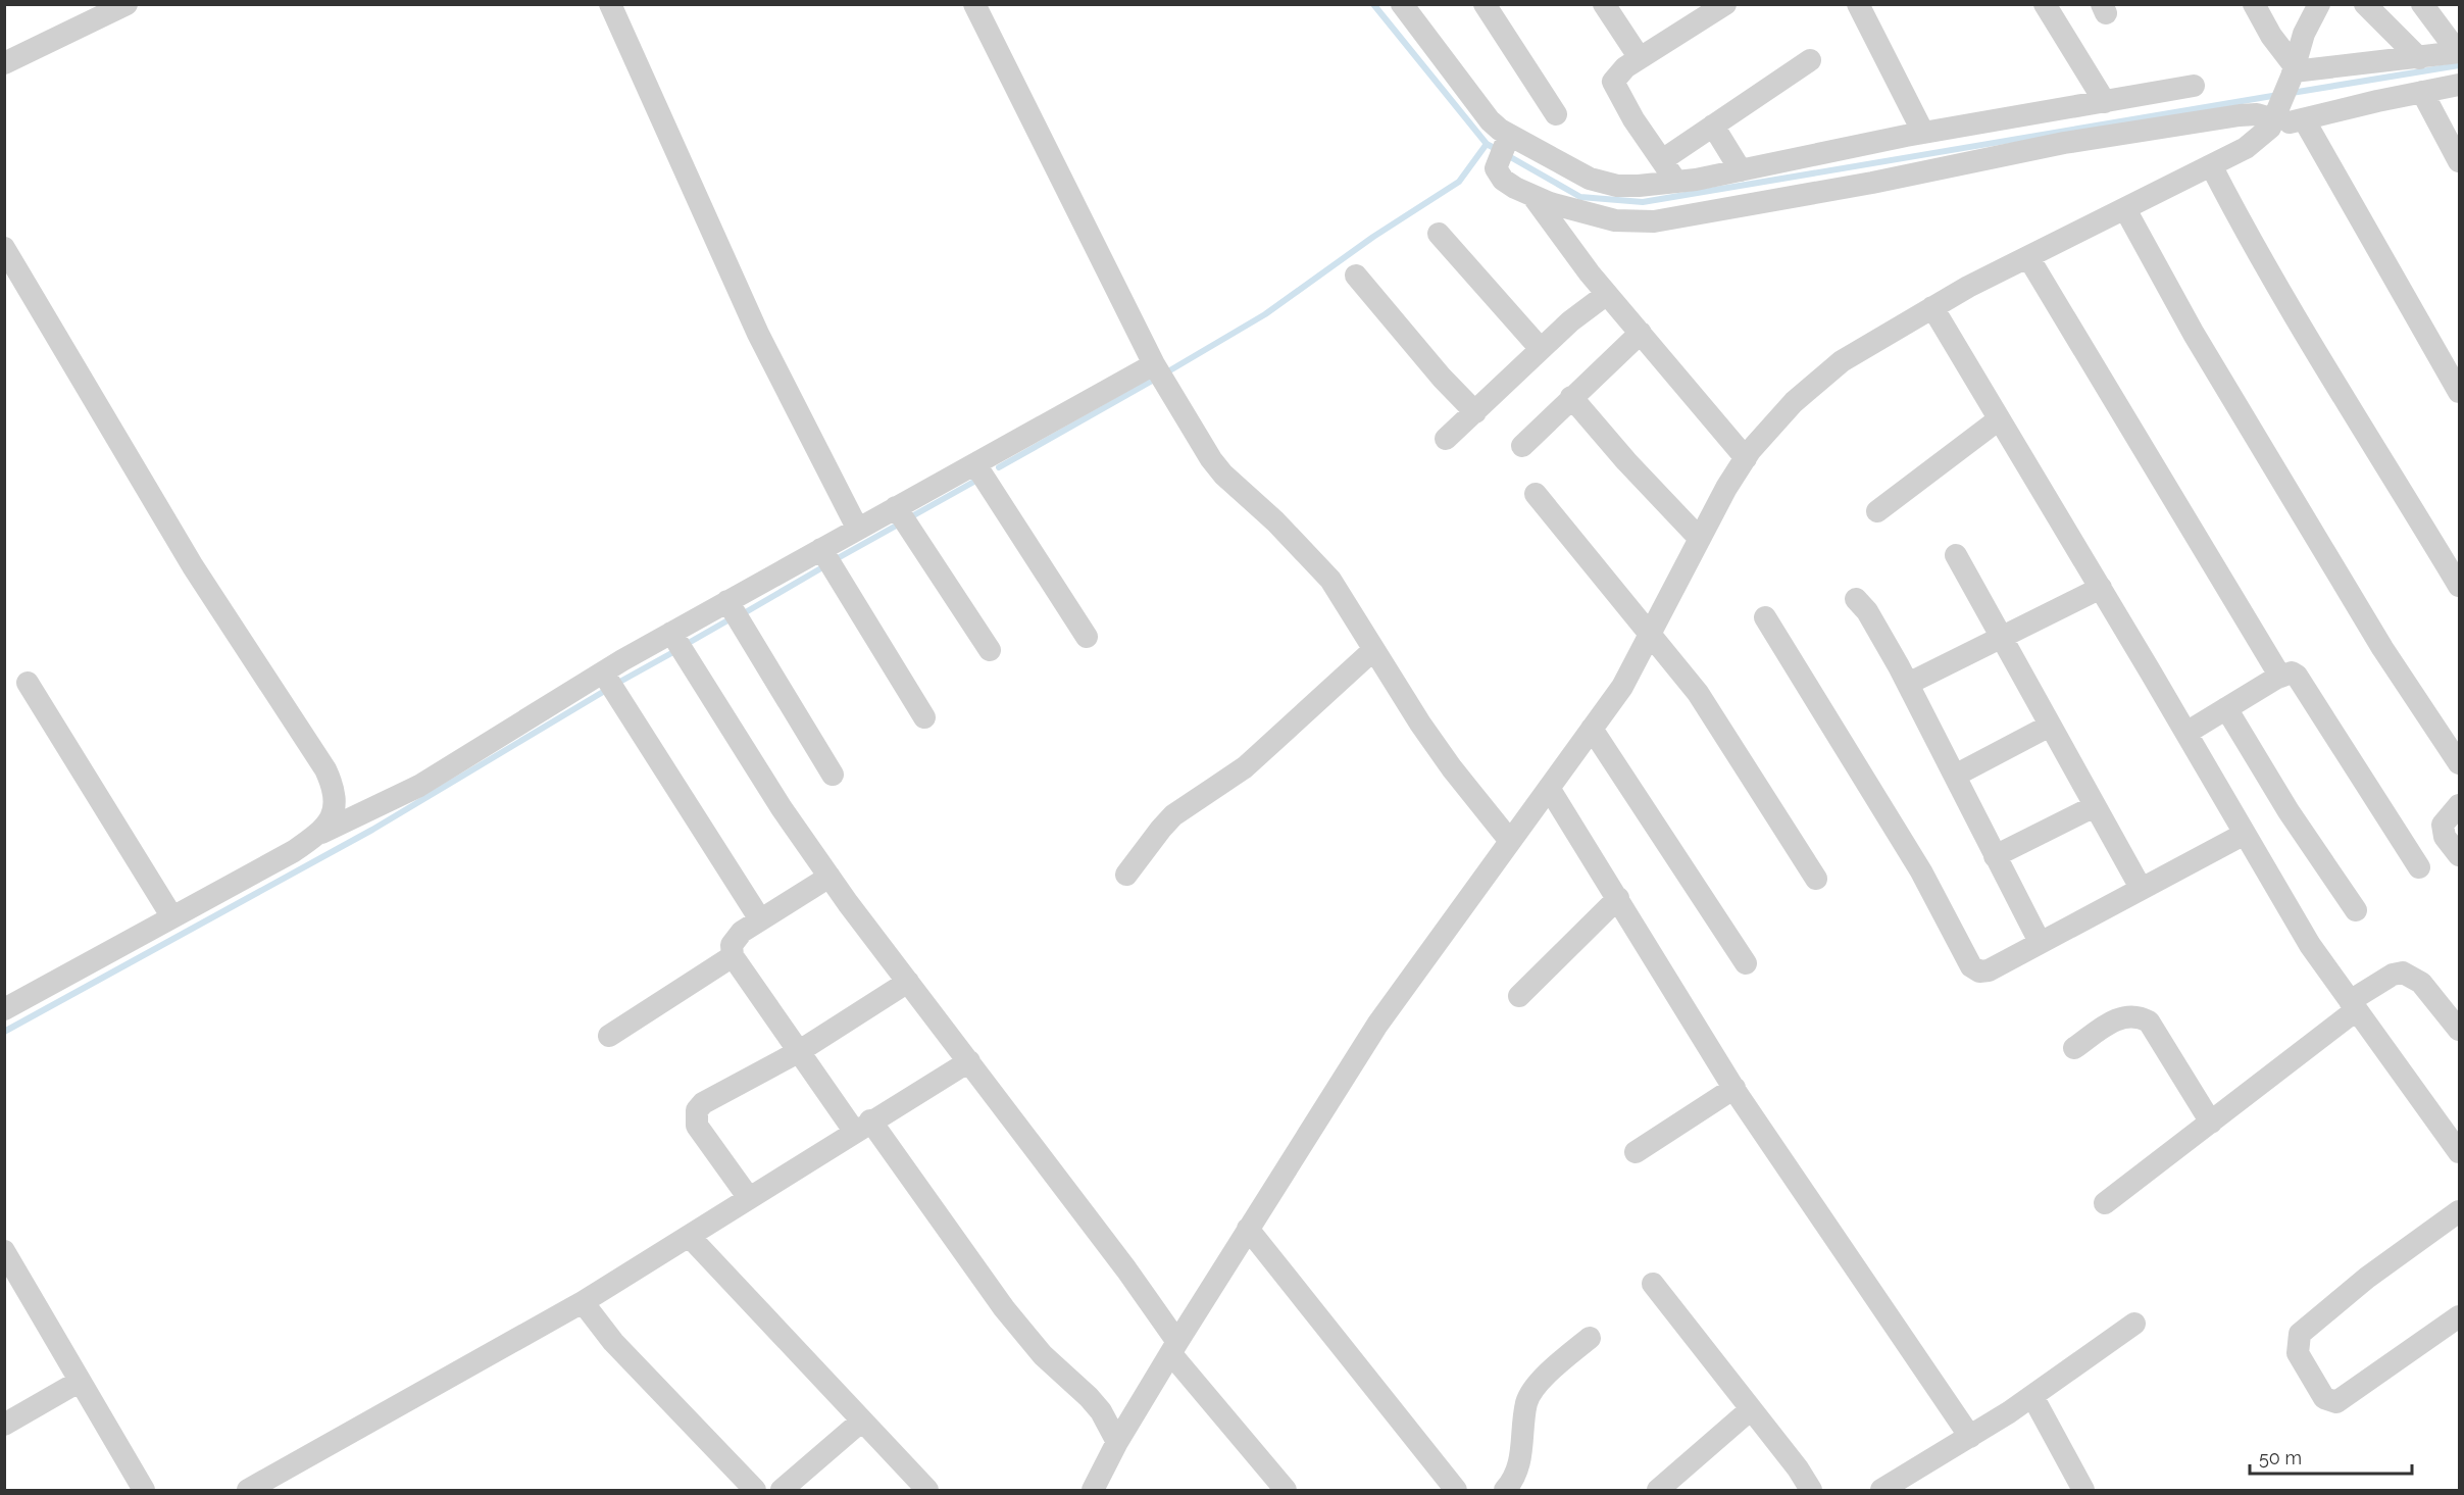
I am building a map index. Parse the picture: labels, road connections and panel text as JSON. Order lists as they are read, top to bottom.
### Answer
{
  "scale_bar": "50 m"
}
